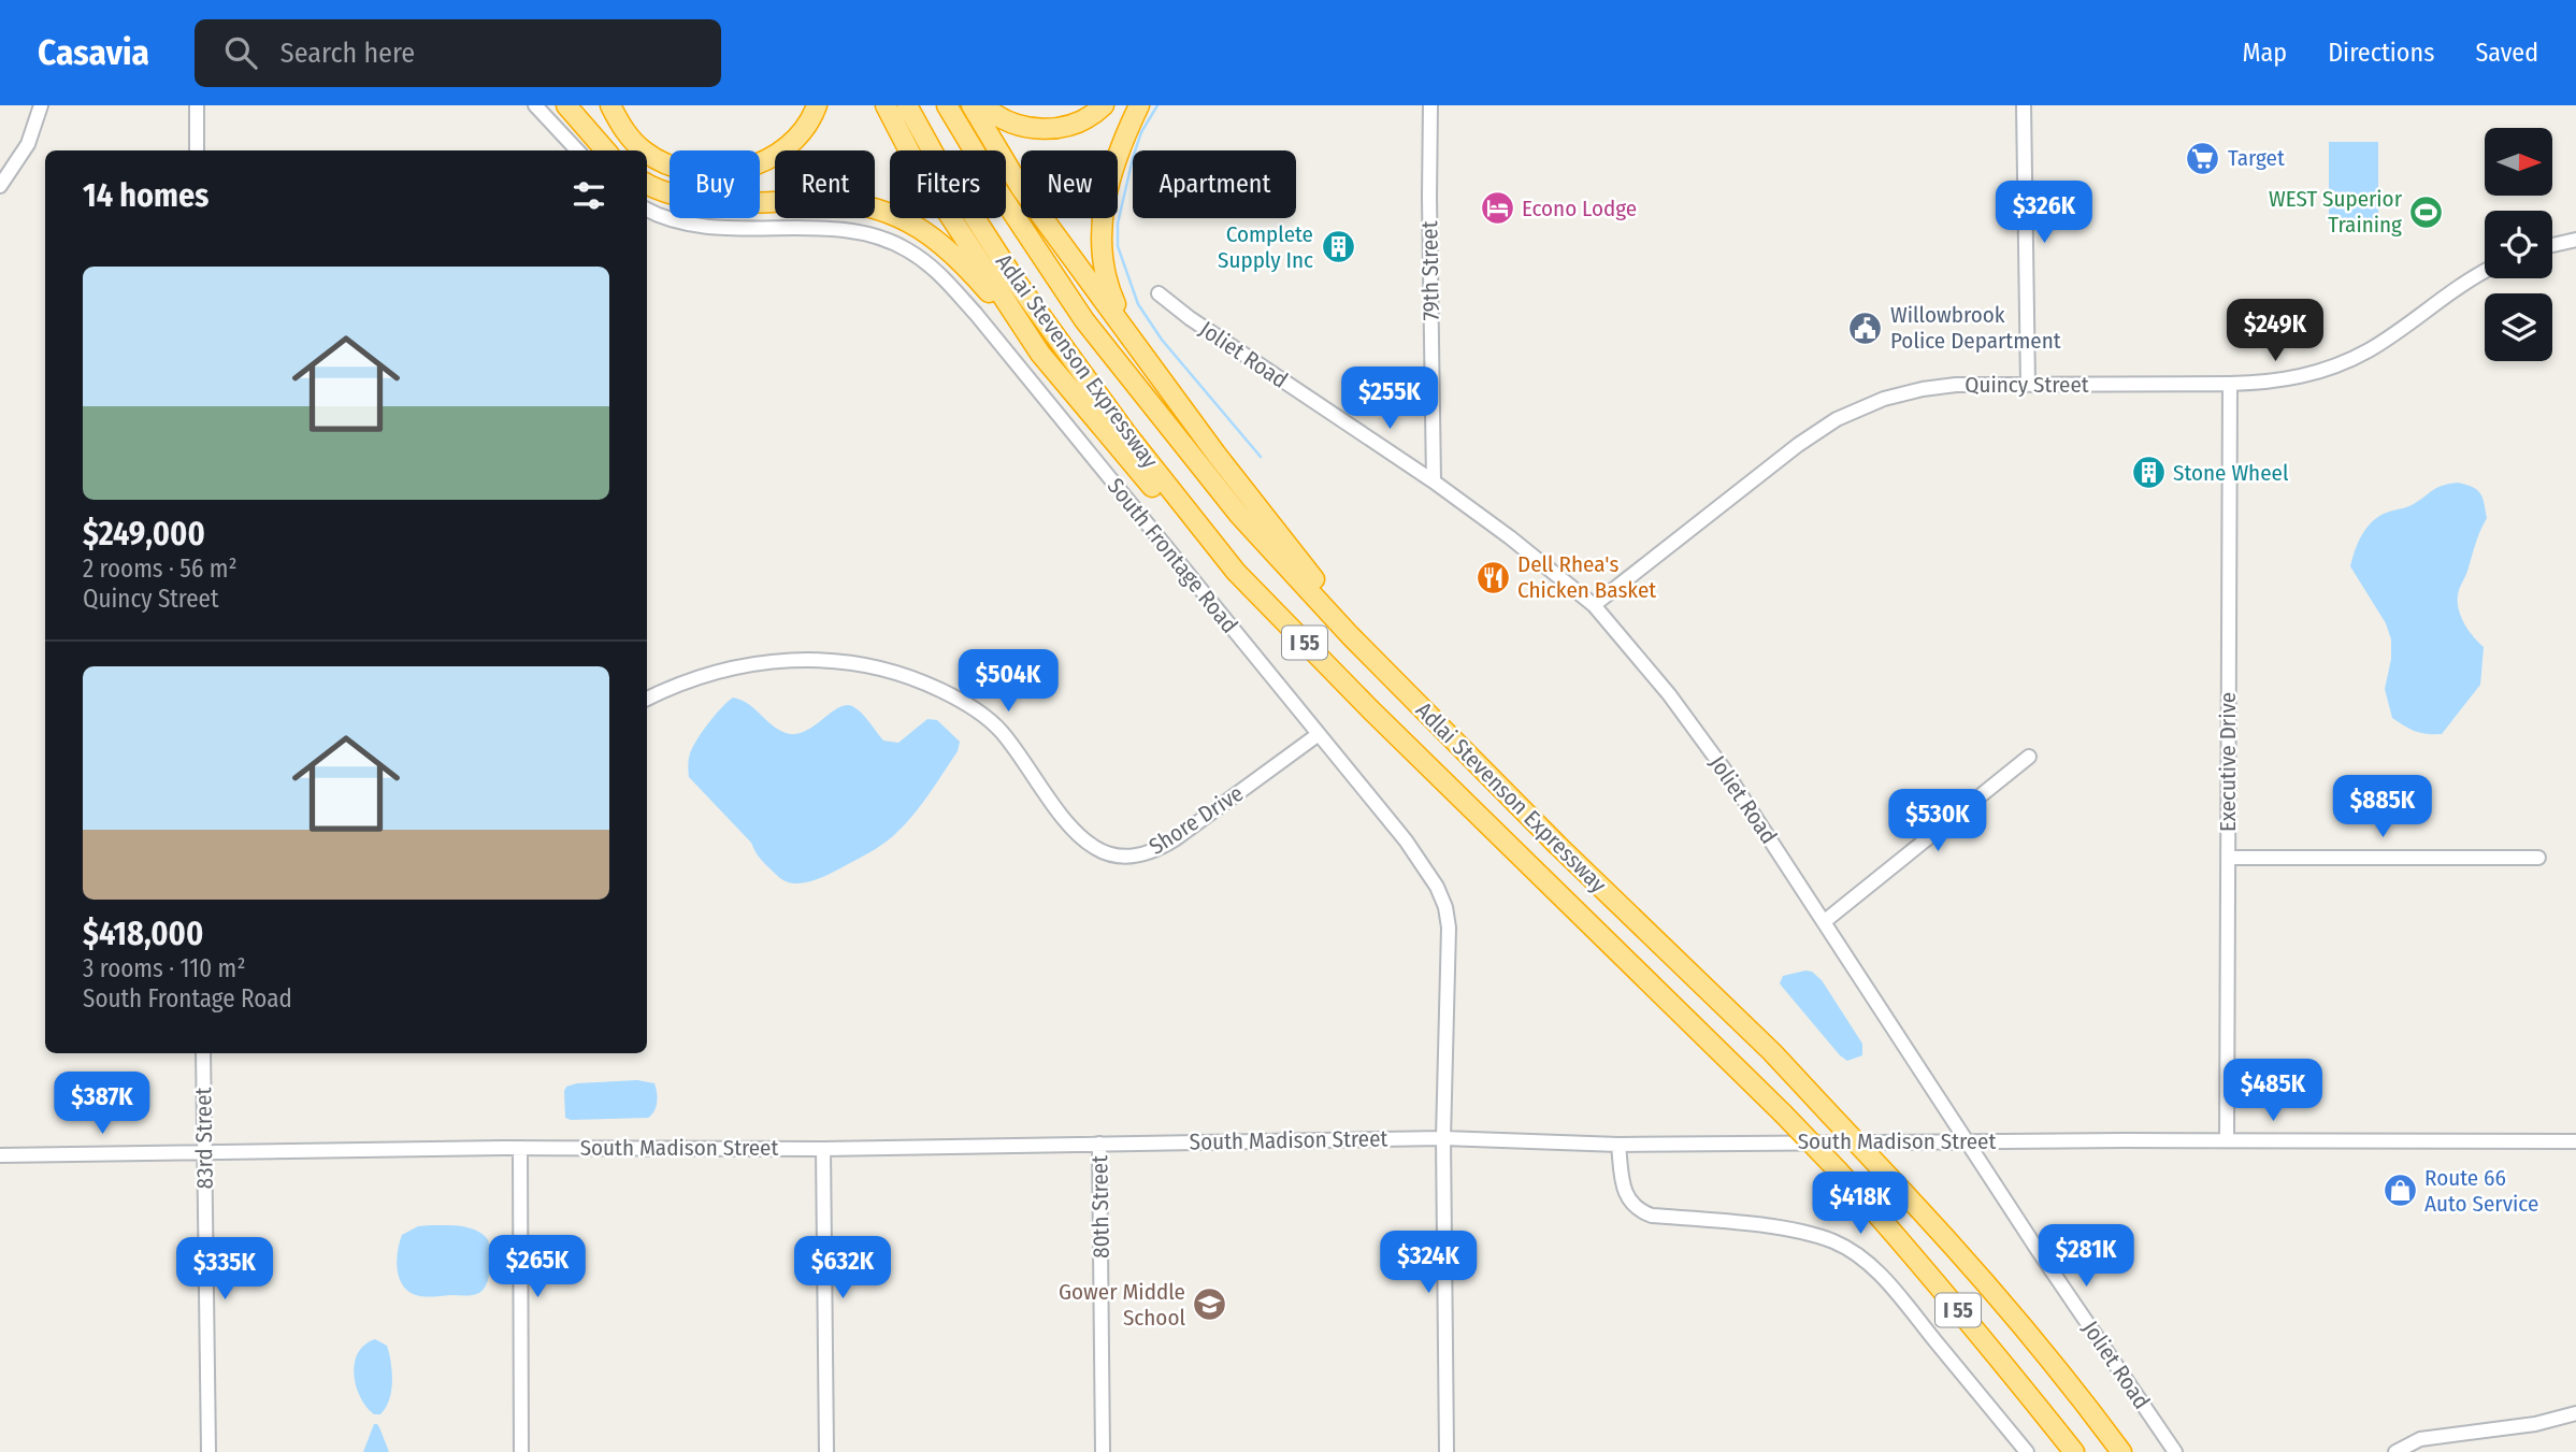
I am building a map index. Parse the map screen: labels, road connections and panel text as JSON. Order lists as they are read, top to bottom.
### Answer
{
  "streets": {
    "highway": ["Adlai Stevenson Expressway", "I 55"],
    "street": [
      "79th Street",
      "Joliet Road",
      "Quincy Street",
      "South Frontage Road",
      "Executive Drive",
      "Shore Drive",
      "83rd Street",
      "South Madison Street",
      "80th Street"
    ]
  },
  "crossings": [
    ["79th Street", "Joliet Road"],
    ["Joliet Road", "Quincy Street"],
    ["Joliet Road", "South Madison Street"],
    ["Quincy Street", "Executive Drive"],
    ["South Frontage Road", "Shore Drive"],
    ["South Frontage Road", "South Madison Street"],
    ["Executive Drive", "South Madison Street"],
    ["83rd Street", "South Madison Street"],
    ["South Madison Street", "80th Street"]
  ],
  "places": {
    "supermarket": ["Target"],
    "hotel": ["Econo Lodge"],
    "sports": ["WEST Superior Training"],
    "building": ["Complete Supply Inc", "Stone Wheel"],
    "public building": ["Willowbrook Police Department"],
    "restaurant": ["Dell Rhea's Chicken Basket"],
    "shop": ["Route 66 Auto Service"],
    "school or university": ["Gower Middle School"]
  },
  "north": "right",
  "page": {
    "header": "Casavia",
    "search": "Search here",
    "nav": ["Map", "Directions", "Saved"],
    "chip": [
      "Buy",
      "Rent",
      "Filters",
      "New",
      "Apartment"
    ],
    "heading": "14 homes",
    "price": [
      "$326K",
      "$249K",
      "$255K",
      "$504K",
      "$885K",
      "$530K",
      "$485K",
      "$387K",
      "$418K",
      "$281K",
      "$324K",
      "$265K",
      "$632K",
      "$335K"
    ],
    "list": [
      {
        "name": "$249,000",
        "note": "2 rooms · 56 m² · Quincy Street"
      },
      {
        "name": "$418,000",
        "note": "3 rooms · 110 m² · South Frontage Road"
      }
    ]
  }
}
